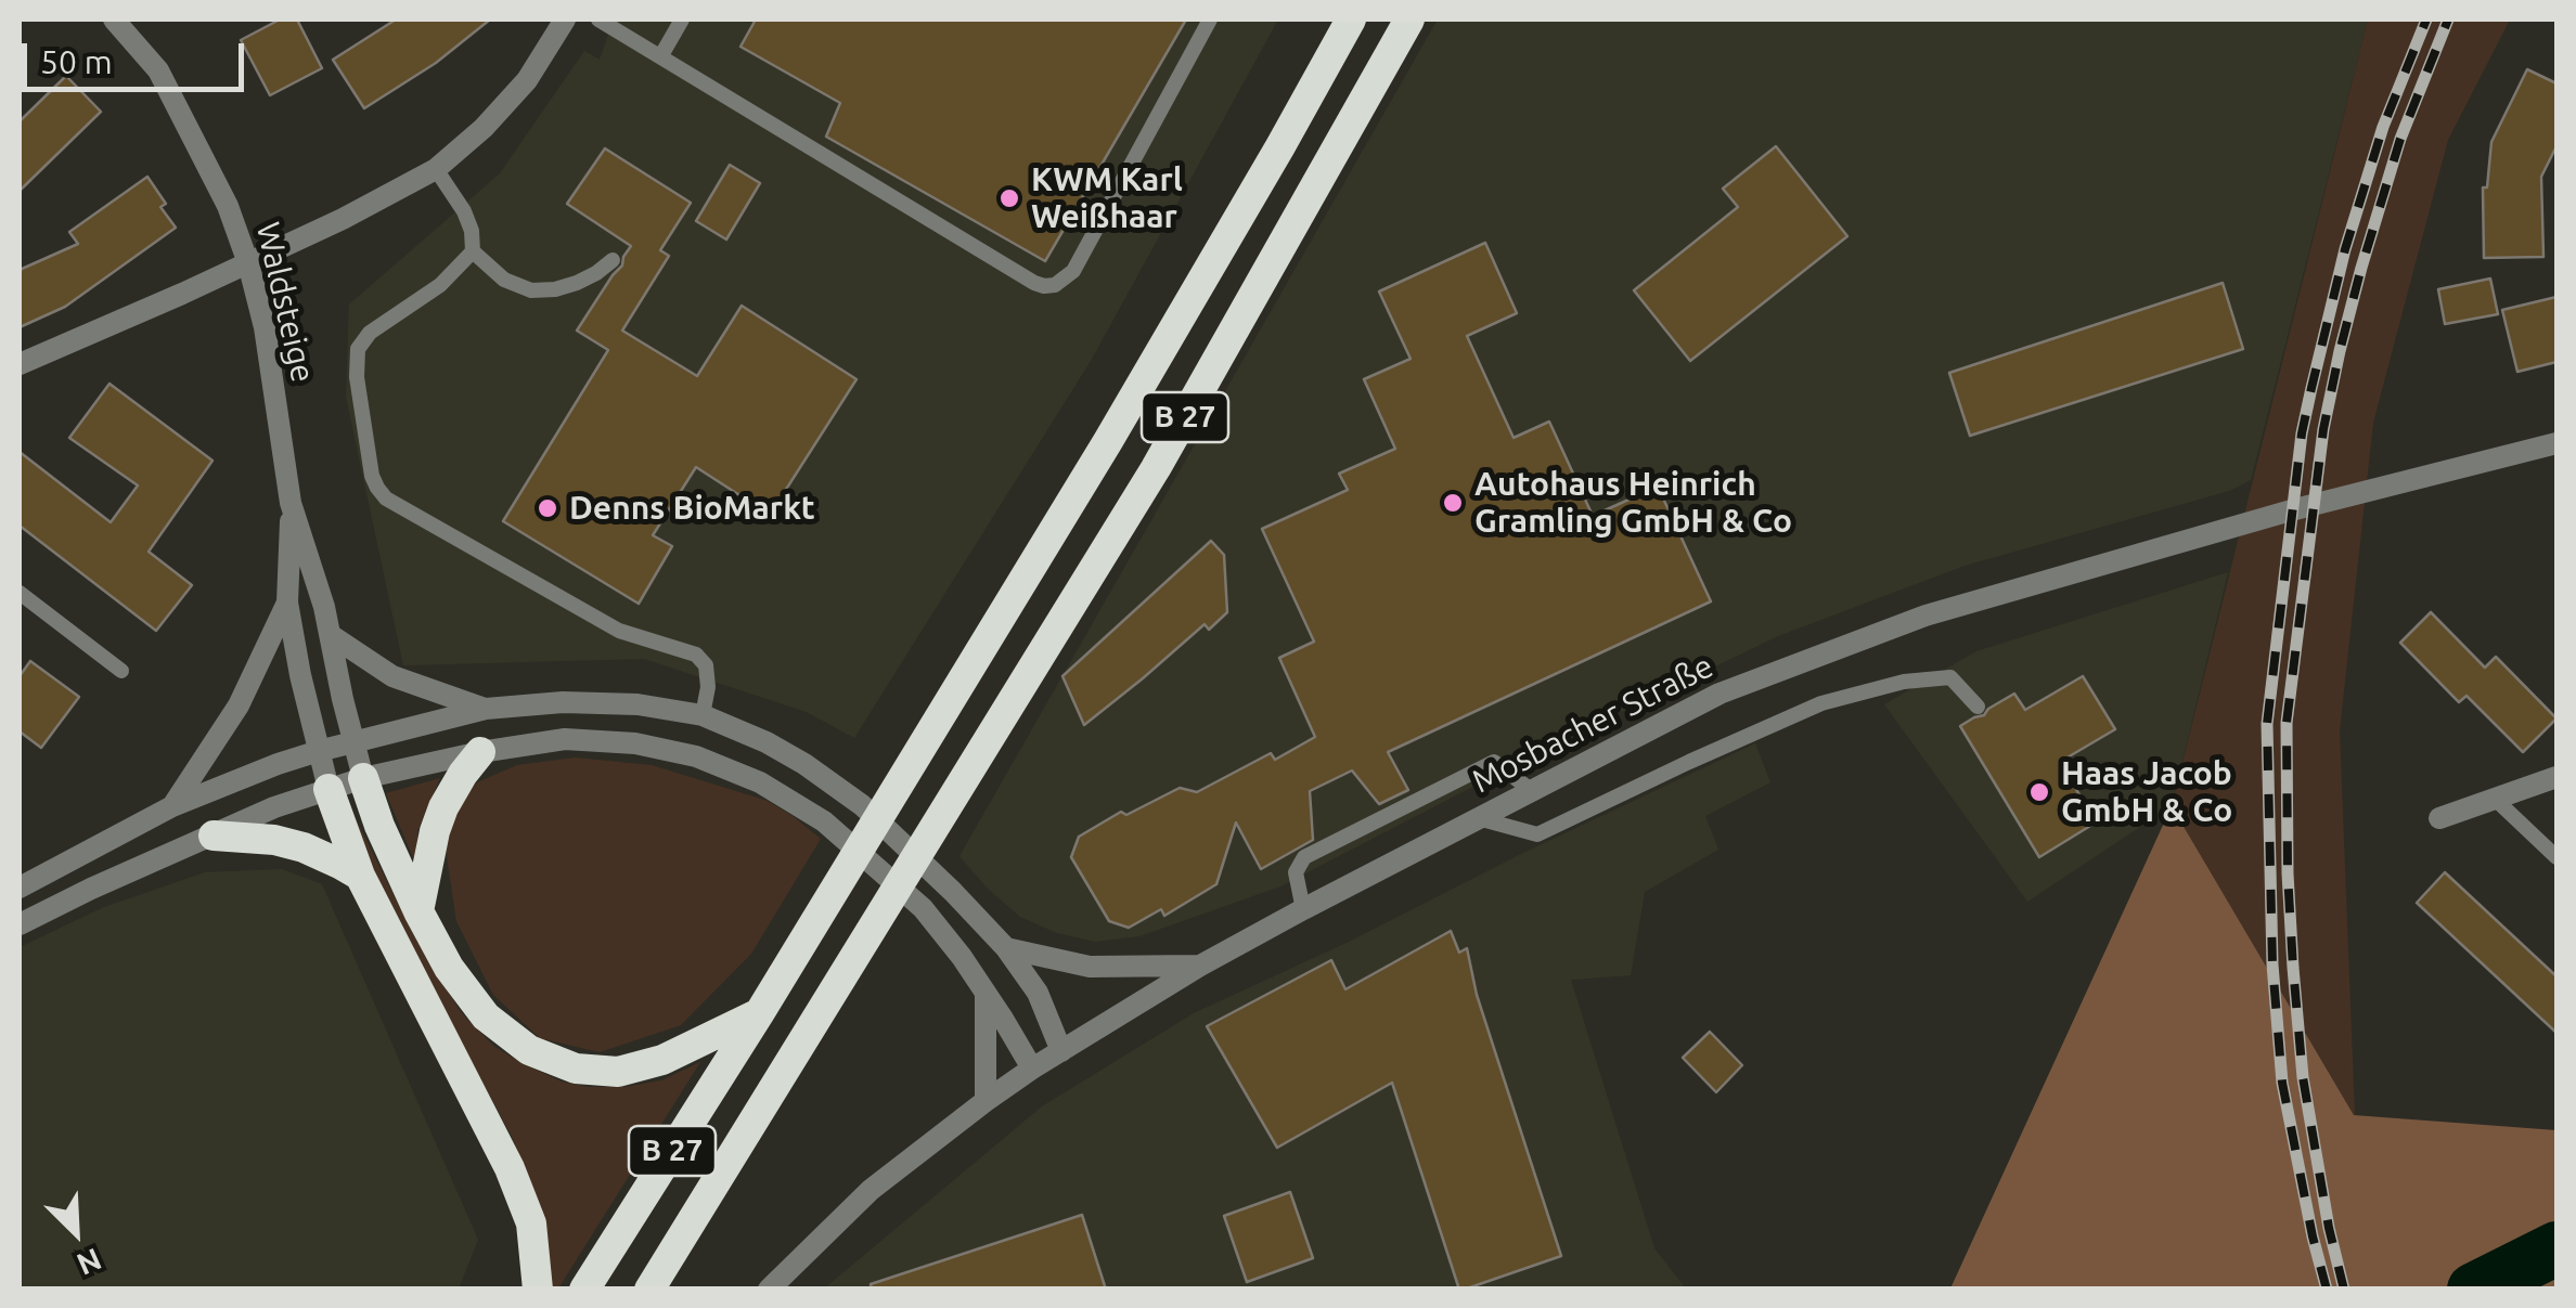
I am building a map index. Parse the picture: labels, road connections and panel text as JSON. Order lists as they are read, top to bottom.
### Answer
{
  "streets": {
    "highway": ["B 27"],
    "street": ["Waldsteige", "Mosbacher Straße"]
  },
  "places": [
    "KWM Karl Weißhaar",
    "Autohaus Heinrich Gramling GmbH & Co",
    "Denns BioMarkt",
    "Haas Jacob GmbH & Co"
  ],
  "scale_bar": "50 m",
  "north": "bottom right"
}
